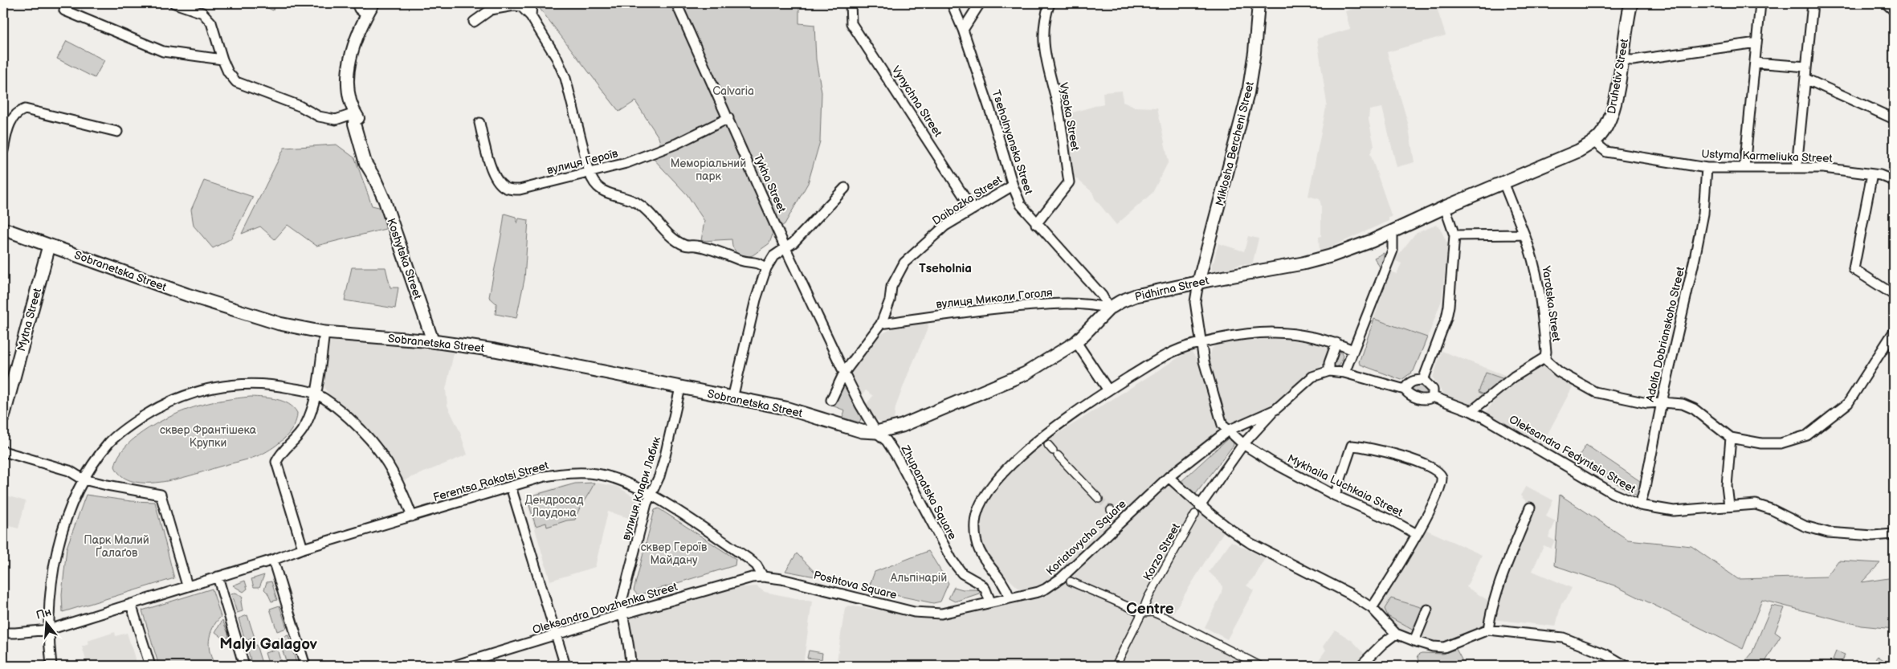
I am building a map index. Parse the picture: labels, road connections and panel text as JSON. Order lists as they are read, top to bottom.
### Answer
{
  "streets": {
    "main road": [
      "Druhetiv Street",
      "Sobranetska Street",
      "Pidhirna Street",
      "Mytna Street"
    ],
    "street": [
      "Vynychna Street",
      "Vysoka Street",
      "Tseholnyanska Street",
      "Miklosha Bercheni Street",
      "Ustyma Karmeliuka Street",
      "вулиця Героїв",
      "Tykha Street",
      "Daibozka Street",
      "Koshytska Street",
      "вулиця Миколи Гоголя",
      "Yarotska Street",
      "Adolfa Dobrianskoho Street",
      "Oleksandra Fedyntsia Street",
      "Ferentsa Rakotsi Street",
      "Mykhaila Luchkaia Street",
      "вулиця Клари Лабик",
      "Zhupanatska Square",
      "Koriatovycha Square",
      "Korzo Street",
      "Poshtova Square",
      "Oleksandra Dovzhenka Street"
    ]
  },
  "crossings": [
    ["Druhetiv Street", "Ustyma Karmeliuka Street"],
    ["Druhetiv Street", "Pidhirna Street"],
    ["Druhetiv Street", "Yarotska Street"],
    ["Vynychna Street", "Daibozka Street"],
    ["Vysoka Street", "Tseholnyanska Street"],
    ["Tseholnyanska Street", "Daibozka Street"],
    ["Tseholnyanska Street", "Pidhirna Street"],
    ["Tseholnyanska Street", "вулиця Миколи Гоголя"],
    ["Miklosha Bercheni Street", "Pidhirna Street"],
    ["Ustyma Karmeliuka Street", "Adolfa Dobrianskoho Street"],
    ["вулиця Героїв", "Tykha Street"],
    ["Tykha Street", "Daibozka Street"],
    ["Tykha Street", "Zhupanatska Square"],
    ["Daibozka Street", "вулиця Миколи Гоголя"],
    ["Daibozka Street", "Zhupanatska Square"],
    ["Koshytska Street", "Sobranetska Street"],
    ["Sobranetska Street", "Pidhirna Street"],
    ["Sobranetska Street", "Mytna Street"],
    ["Sobranetska Street", "вулиця Клари Лабик"],
    ["Sobranetska Street", "Zhupanatska Square"],
    ["Pidhirna Street", "вулиця Миколи Гоголя"],
    ["Pidhirna Street", "Zhupanatska Square"],
    ["Yarotska Street", "Oleksandra Fedyntsia Street"],
    ["Adolfa Dobrianskoho Street", "Oleksandra Fedyntsia Street"],
    ["Ferentsa Rakotsi Street", "вулиця Клари Лабик"],
    ["Ferentsa Rakotsi Street", "Poshtova Square"],
    ["Ferentsa Rakotsi Street", "Oleksandra Dovzhenka Street"],
    ["Mykhaila Luchkaia Street", "Koriatovycha Square"],
    ["вулиця Клари Лабик", "Oleksandra Dovzhenka Street"],
    ["Zhupanatska Square", "Poshtova Square"],
    ["Poshtova Square", "Oleksandra Dovzhenka Street"]
  ],
  "districts": ["Tseholnia", "Centre", "Malyi Galagov"],
  "parks": [
    "Calvaria",
    "Меморіальний парк",
    "сквер Франтішека Крупки",
    "Дендросад Лаудона",
    "Парк Малий Ґалаґов",
    "сквер Героїв Майдану",
    "Альпінарій"
  ],
  "north": "top"
}
